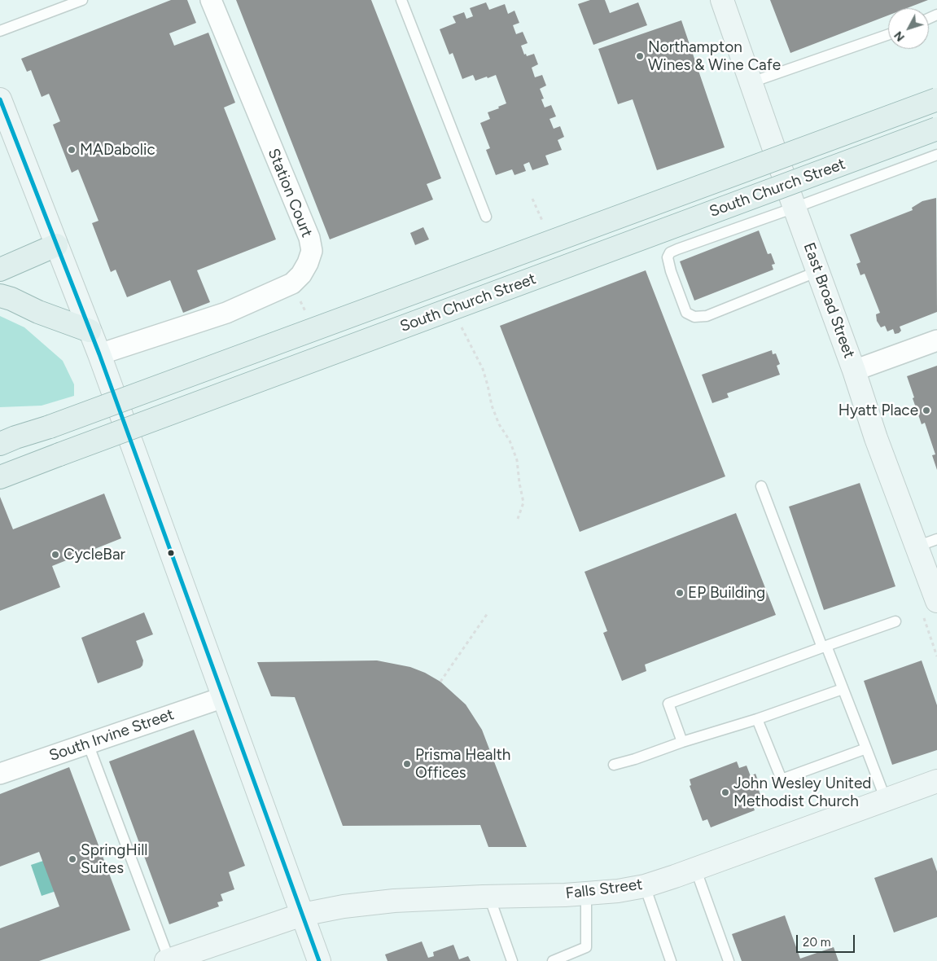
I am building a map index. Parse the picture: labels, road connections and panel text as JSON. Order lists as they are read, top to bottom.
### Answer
{
  "streets": {
    "main road": ["South Church Street"],
    "street": [
      "Station Court",
      "East Broad Street",
      "South Irvine Street",
      "Falls Street"
    ]
  },
  "places": [
    "Northampton Wines & Wine Cafe",
    "MADabolic",
    "Hyatt Place",
    "CycleBar",
    "EP Building",
    "Prisma Health Offices",
    "John Wesley United Methodist Church",
    "SpringHill Suites"
  ],
  "scale_bar": "20 m",
  "north": "bottom left"
}
